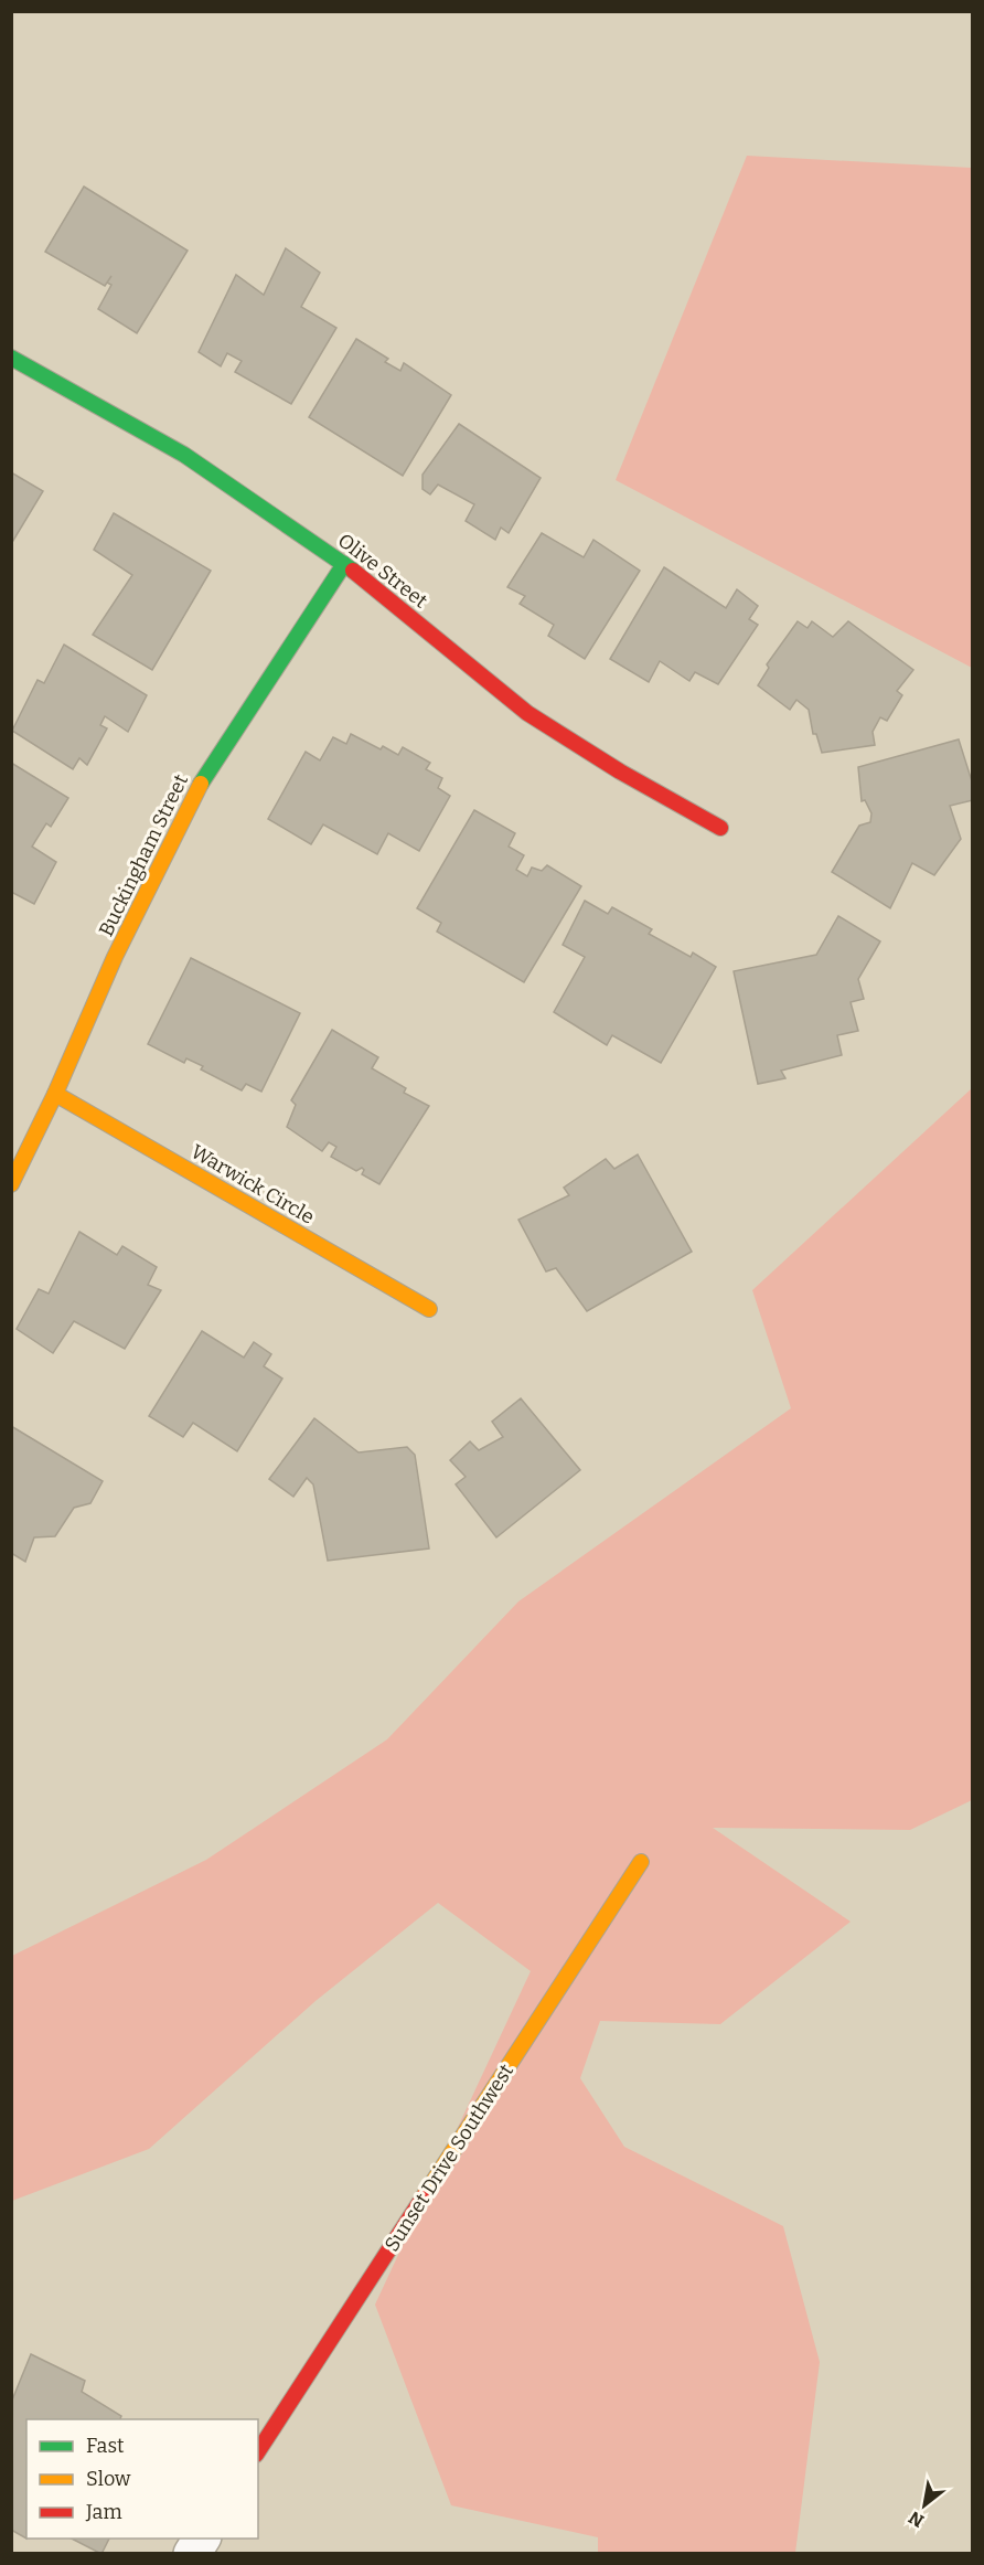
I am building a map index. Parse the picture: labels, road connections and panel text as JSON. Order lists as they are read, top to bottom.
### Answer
{
  "streets": {
    "street": [
      "Olive Street",
      "Buckingham Street",
      "Warwick Circle",
      "Sunset Drive Southwest"
    ]
  },
  "crossings": [
    ["Olive Street", "Buckingham Street"],
    ["Buckingham Street", "Warwick Circle"]
  ],
  "legend": ["Fast", "Slow", "Jam"],
  "north": "bottom left"
}
